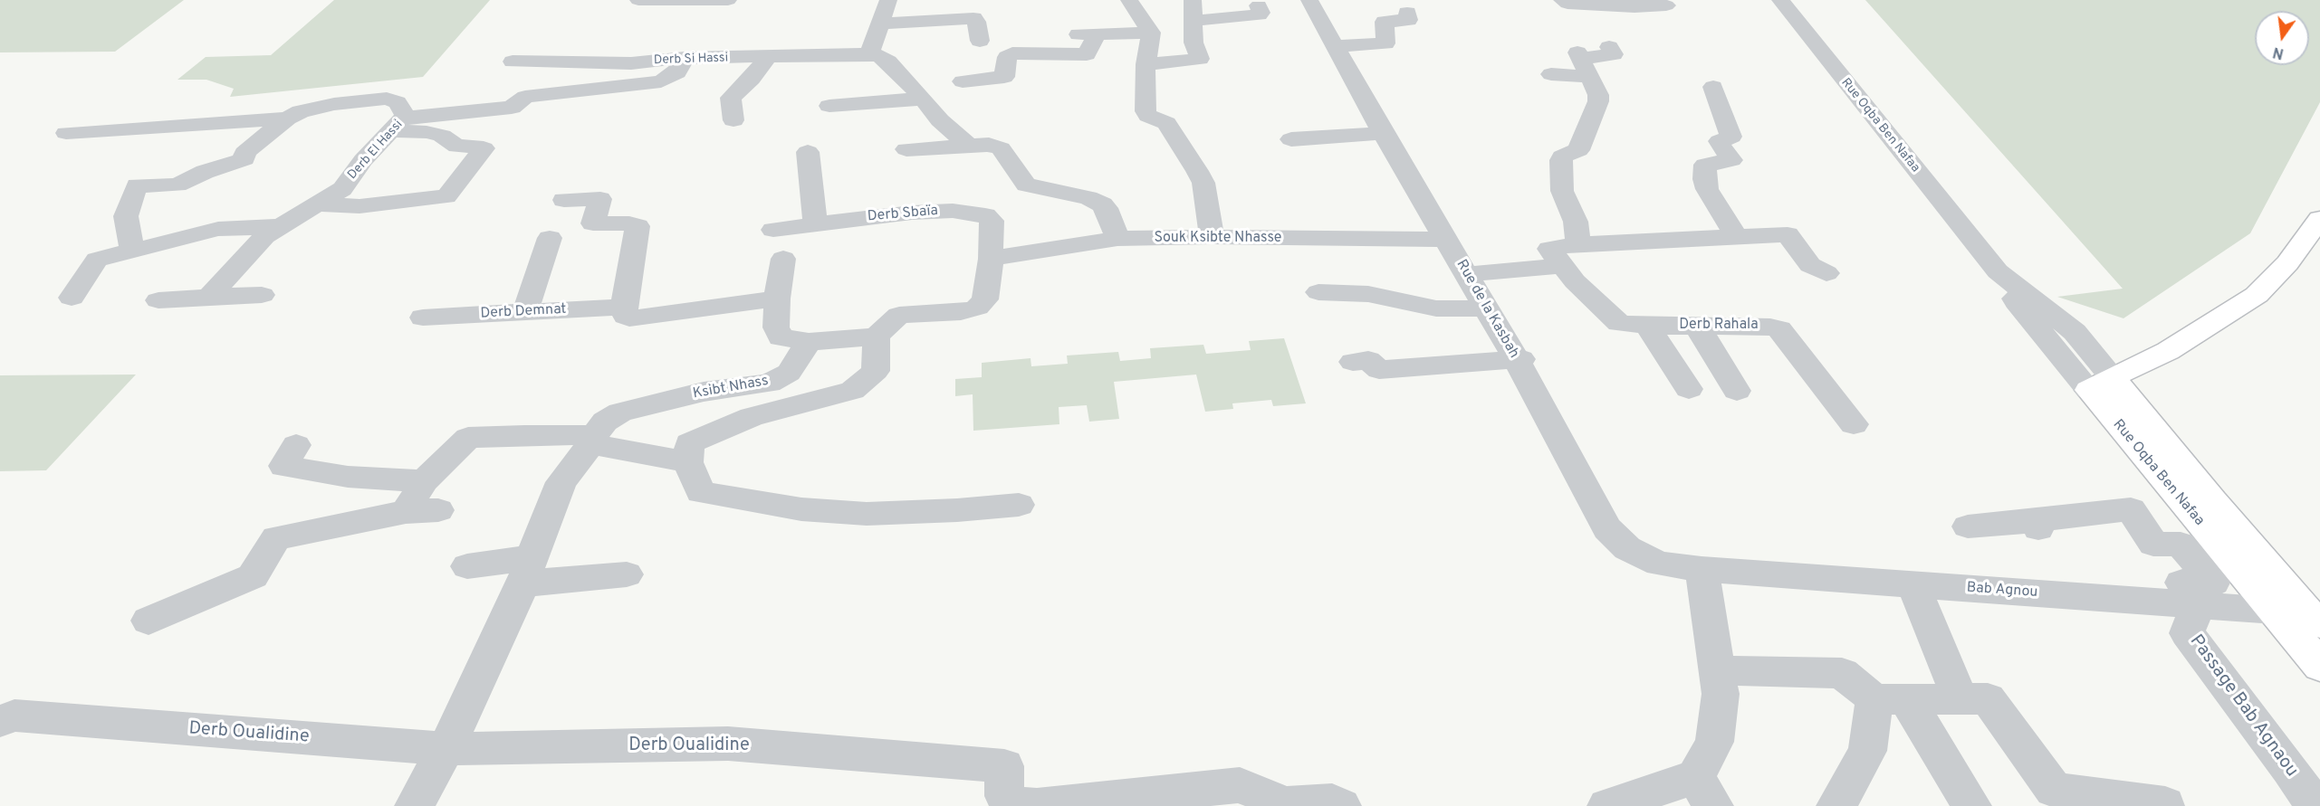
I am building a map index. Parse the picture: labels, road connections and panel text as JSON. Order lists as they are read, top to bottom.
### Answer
{
  "streets": {
    "main road": ["Rue Oqba Ben Nafaa"],
    "street": [
      "Derb Si Hassi",
      "Derb El Hassi",
      "Derb Sbaïa",
      "Souk Ksibte Nhasse",
      "Rue de la Kasbah",
      "Derb Demnat",
      "Derb Rahala",
      "Ksibt Nhass",
      "Bab Agnou",
      "Passage Bab Agnaou",
      "Derb Oualidine"
    ]
  },
  "crossings": [
    ["Derb Si Hassi", "Derb El Hassi"],
    ["Rue Oqba Ben Nafaa", "Bab Agnou"],
    ["Derb Sbaïa", "Souk Ksibte Nhasse"],
    ["Souk Ksibte Nhasse", "Rue de la Kasbah"],
    ["Rue de la Kasbah", "Bab Agnou"],
    ["Bab Agnou", "Passage Bab Agnaou"]
  ],
  "north": "bottom"
}
